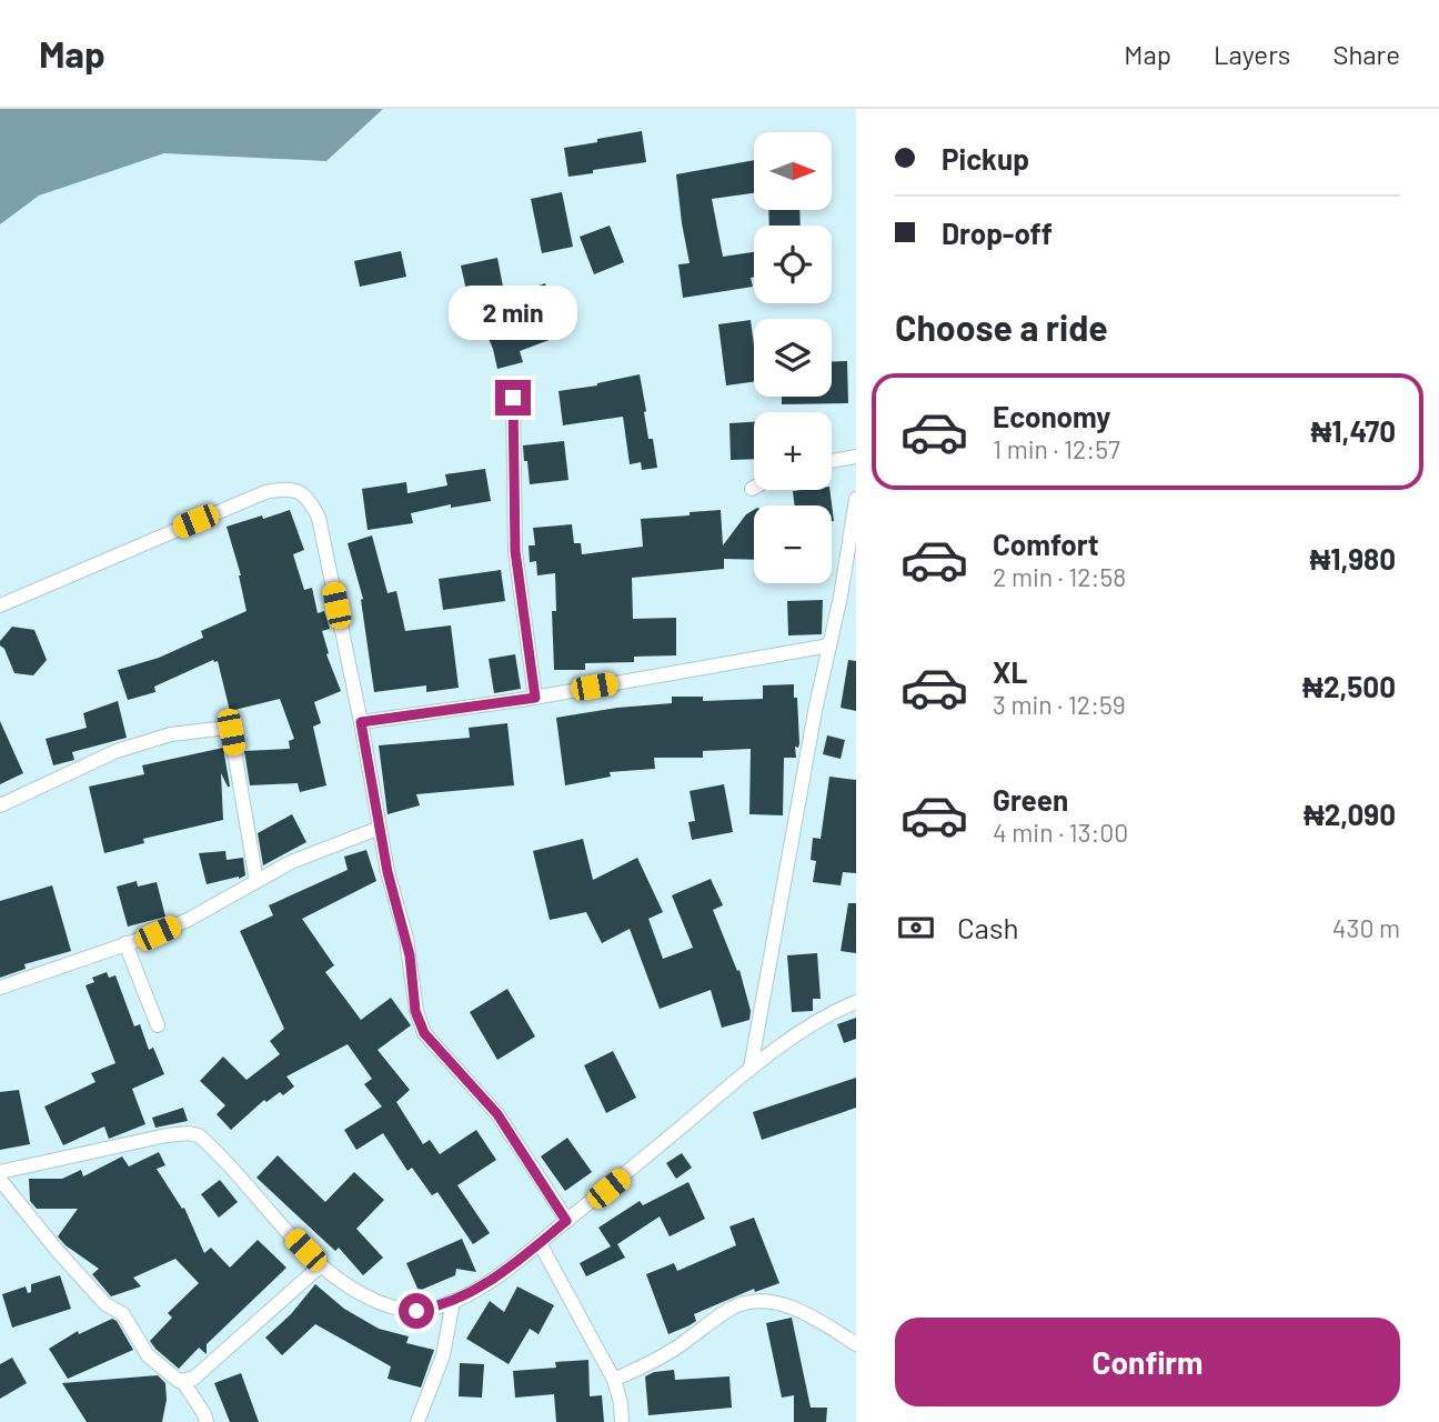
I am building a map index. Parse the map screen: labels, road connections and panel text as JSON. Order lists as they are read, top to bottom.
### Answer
{
  "north": "right",
  "page": {
    "header": "Map",
    "nav": ["Map", "Layers", "Share"],
    "banner": ["Pickup", "Drop-off"],
    "map_buttons": ["+", "−"],
    "heading": "Choose a ride",
    "bubble": "2 min",
    "list": [
      {
        "name": "Economy",
        "note": "1 min · 12:57",
        "value": "₦1,470"
      },
      {
        "name": "Comfort",
        "note": "2 min · 12:58",
        "value": "₦1,980"
      },
      {
        "name": "XL",
        "note": "3 min · 12:59",
        "value": "₦2,500"
      },
      {
        "name": "Green",
        "note": "4 min · 13:00",
        "value": "₦2,090"
      }
    ],
    "pay": ["Cash", "430 m"],
    "buttons": "Confirm"
  }
}
